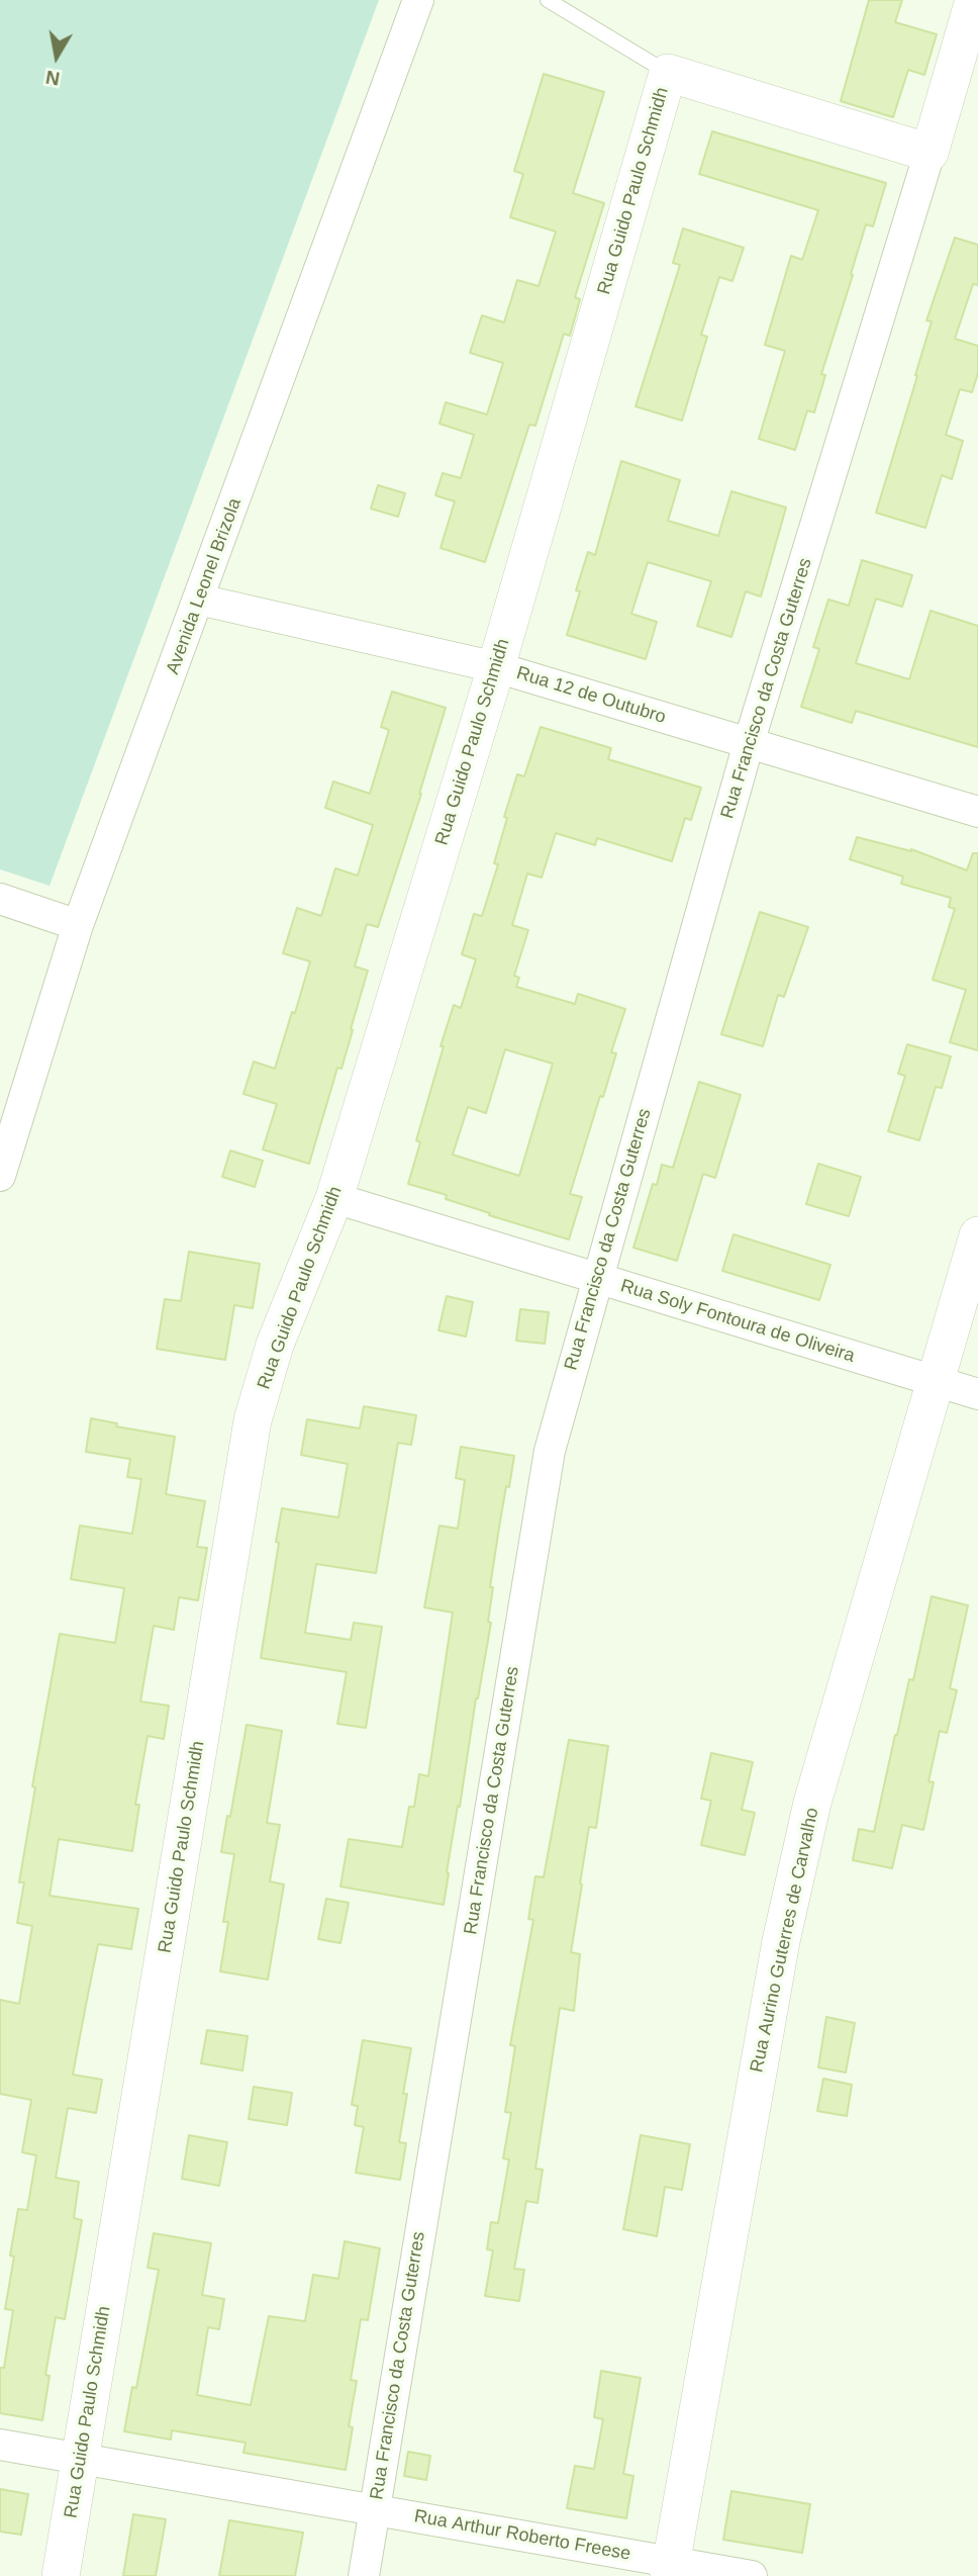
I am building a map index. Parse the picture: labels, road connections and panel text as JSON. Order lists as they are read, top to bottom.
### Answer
{
  "streets": {
    "street": [
      "Rua Guido Paulo Schmidh",
      "Avenida Leonel Brizola",
      "Rua Francisco da Costa Guterres",
      "Rua 12 de Outubro",
      "Rua Soly Fontoura de Oliveira",
      "Rua Aurino Guterres de Carvalho",
      "Rua Arthur Roberto Freese"
    ]
  },
  "crossings": [
    ["Rua Guido Paulo Schmidh", "Rua 12 de Outubro"],
    ["Rua Guido Paulo Schmidh", "Rua Soly Fontoura de Oliveira"],
    ["Rua Guido Paulo Schmidh", "Rua Arthur Roberto Freese"],
    ["Avenida Leonel Brizola", "Rua 12 de Outubro"],
    ["Rua Francisco da Costa Guterres", "Rua 12 de Outubro"],
    ["Rua Francisco da Costa Guterres", "Rua Soly Fontoura de Oliveira"],
    ["Rua Francisco da Costa Guterres", "Rua Arthur Roberto Freese"],
    ["Rua Soly Fontoura de Oliveira", "Rua Aurino Guterres de Carvalho"],
    ["Rua Aurino Guterres de Carvalho", "Rua Arthur Roberto Freese"]
  ],
  "north": "bottom"
}
